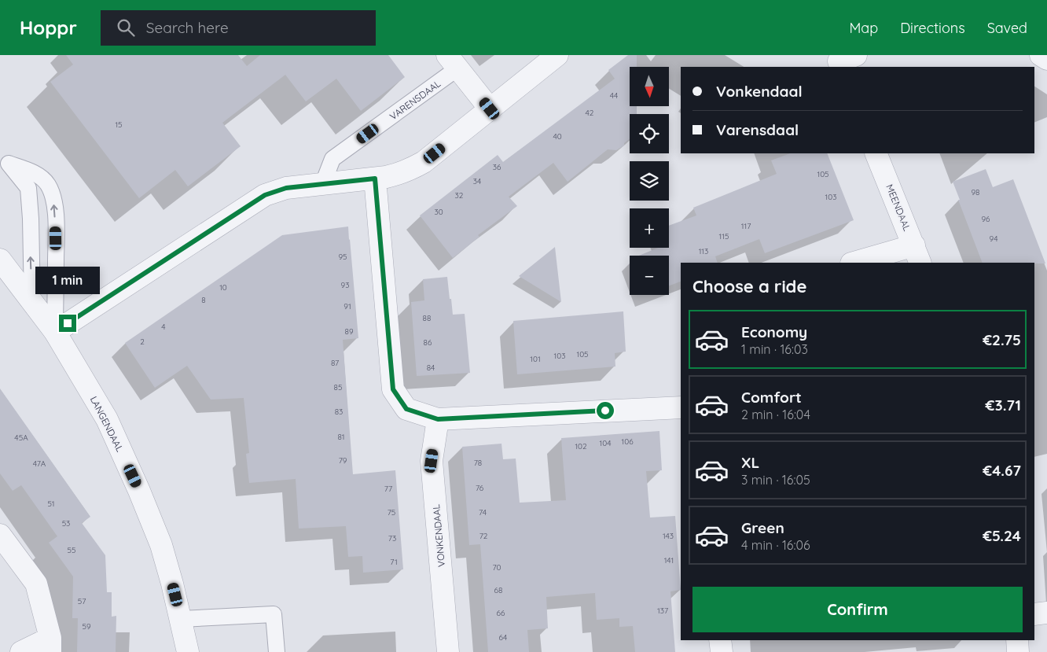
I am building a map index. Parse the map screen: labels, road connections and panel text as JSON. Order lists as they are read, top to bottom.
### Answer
{
  "streets": {
    "street": [
      "VARENSDAAL",
      "MEENDAAL",
      "LANGENDAAL",
      "VONKENDAAL"
    ]
  },
  "house_numbers": [
    "44",
    "42",
    "15",
    "40",
    "36",
    "105",
    "34",
    "98",
    "32",
    "103",
    "30",
    "96",
    "117",
    "115",
    "94",
    "113",
    "95",
    "93",
    "10",
    "8",
    "91",
    "88",
    "4",
    "89",
    "2",
    "86",
    "105",
    "103",
    "101",
    "87",
    "84",
    "85",
    "83",
    "81",
    "45A",
    "106",
    "104",
    "102",
    "79",
    "78",
    "47A",
    "76",
    "77",
    "51",
    "75",
    "74",
    "53",
    "72",
    "143",
    "73",
    "55",
    "141",
    "71",
    "70",
    "68",
    "57",
    "137",
    "66",
    "59",
    "64"
  ],
  "north": "bottom",
  "page": {
    "header": "Hoppr",
    "search": "Search here",
    "nav": ["Map", "Directions", "Saved"],
    "map_buttons": ["+", "−"],
    "banner": ["Vonkendaal", "Varensdaal"],
    "heading": "Choose a ride",
    "bubble": "1 min",
    "list": [
      {
        "name": "Economy",
        "note": "1 min · 16:03",
        "value": "€2.75"
      },
      {
        "name": "Comfort",
        "note": "2 min · 16:04",
        "value": "€3.71"
      },
      {
        "name": "XL",
        "note": "3 min · 16:05",
        "value": "€4.67"
      },
      {
        "name": "Green",
        "note": "4 min · 16:06",
        "value": "€5.24"
      }
    ],
    "buttons": "Confirm"
  }
}
